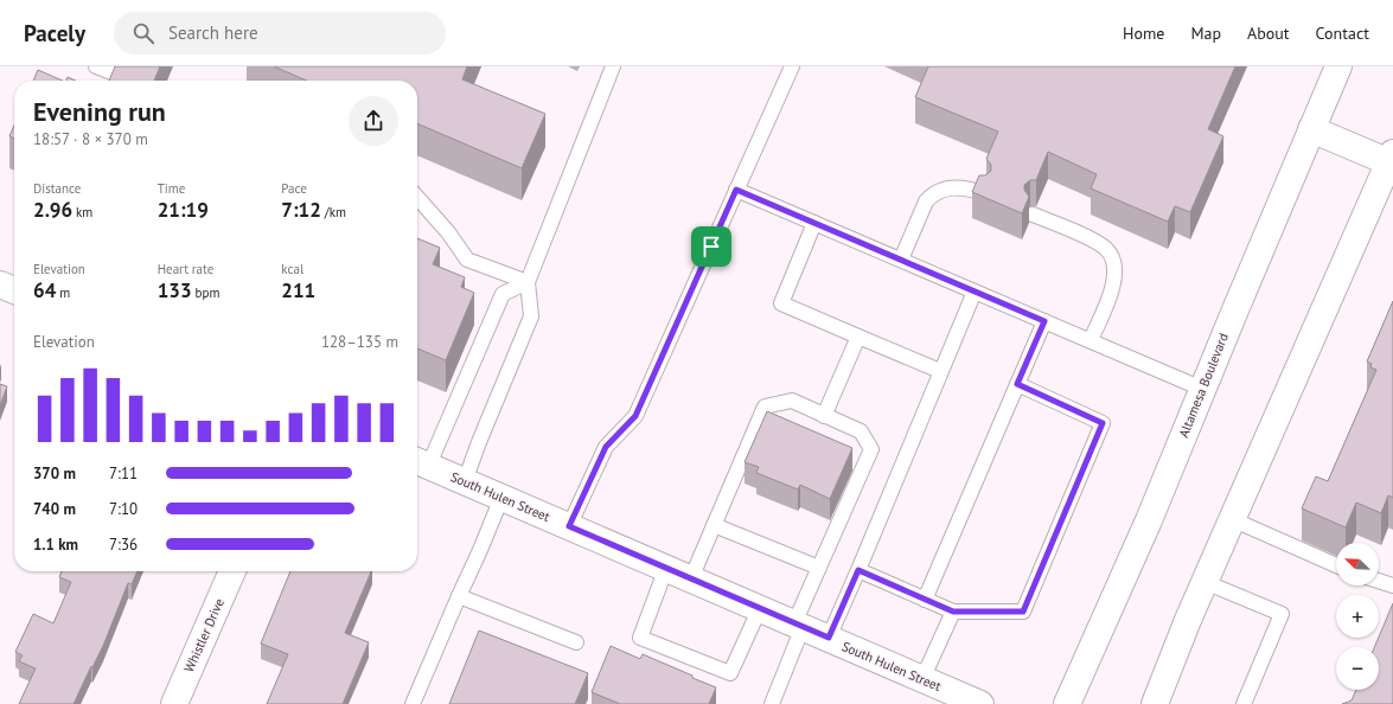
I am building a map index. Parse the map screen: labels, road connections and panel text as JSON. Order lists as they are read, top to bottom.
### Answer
{
  "streets": {
    "main road": ["Altamesa Boulevard", "South Hulen Street", "Whistler Drive"]
  },
  "north": "top left",
  "page": {
    "header": "Pacely",
    "search": "Search here",
    "nav": [
      "Home",
      "Map",
      "About",
      "Contact"
    ],
    "heading": ["Evening run", "18:57 · 8 × 370 m"],
    "stats": [
      ["Distance", "2.96 km"],
      ["Time", "21:19"],
      ["Pace", "7:12 /km"],
      ["Elevation", "64 m"],
      ["Heart rate", "133 bpm"],
      ["kcal", "211"]
    ],
    "chart": ["Elevation", "128–135 m"],
    "list": [
      {
        "name": "370 m",
        "note": "7:11"
      },
      {
        "name": "740 m",
        "note": "7:10"
      },
      {
        "name": "1.1 km",
        "note": "7:36"
      }
    ],
    "map_buttons": ["+", "−"]
  }
}
